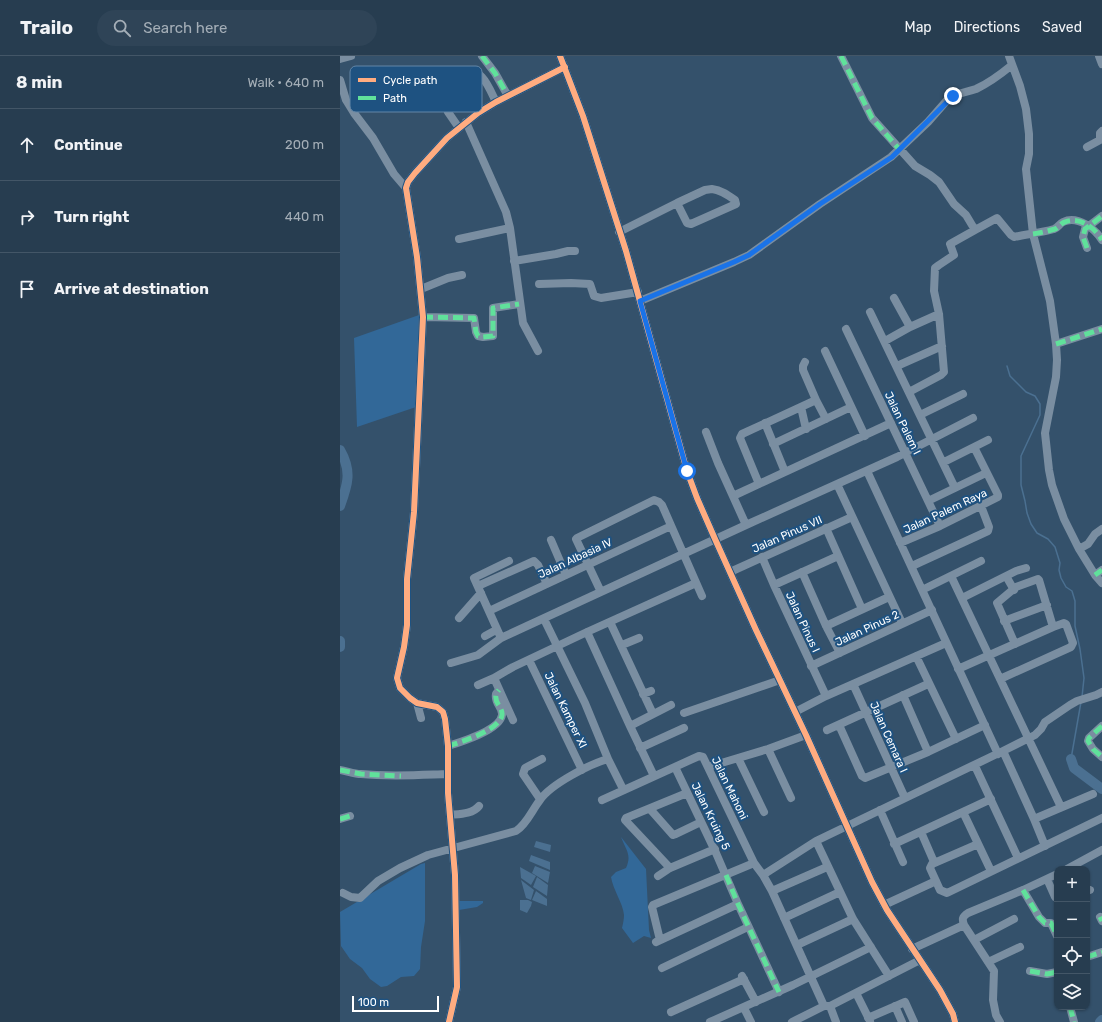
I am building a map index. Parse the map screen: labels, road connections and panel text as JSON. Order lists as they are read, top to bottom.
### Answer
{
  "streets": {
    "street": [
      "Jalan Palem I",
      "Jalan Palem Raya",
      "Jalan Pinus VII",
      "Jalan Albasia lV",
      "Jalan Pinus I",
      "Jalan Pinus 2",
      "Jalan Kamper XI",
      "Jalan Cemara I",
      "Jalan Mahoni",
      "Jalan Kruing 5"
    ]
  },
  "crossings": [
    ["Jalan Palem I", "Jalan Palem Raya"],
    ["Jalan Pinus VII", "Jalan Pinus I"],
    ["Jalan Pinus I", "Jalan Pinus 2"],
    ["Jalan Mahoni", "Jalan Kruing 5"]
  ],
  "legend": ["Cycle path", "Path"],
  "scale_bar": "100 m",
  "page": {
    "header": "Trailo",
    "search": "Search here",
    "nav": ["Map", "Directions", "Saved"],
    "heading": ["8 min", "Walk · 640 m"],
    "list": [
      ["Continue", "200 m"],
      ["Turn right", "440 m"],
      "Arrive at destination"
    ],
    "map_buttons": ["+", "−"],
    "scale": "100 m"
  }
}
